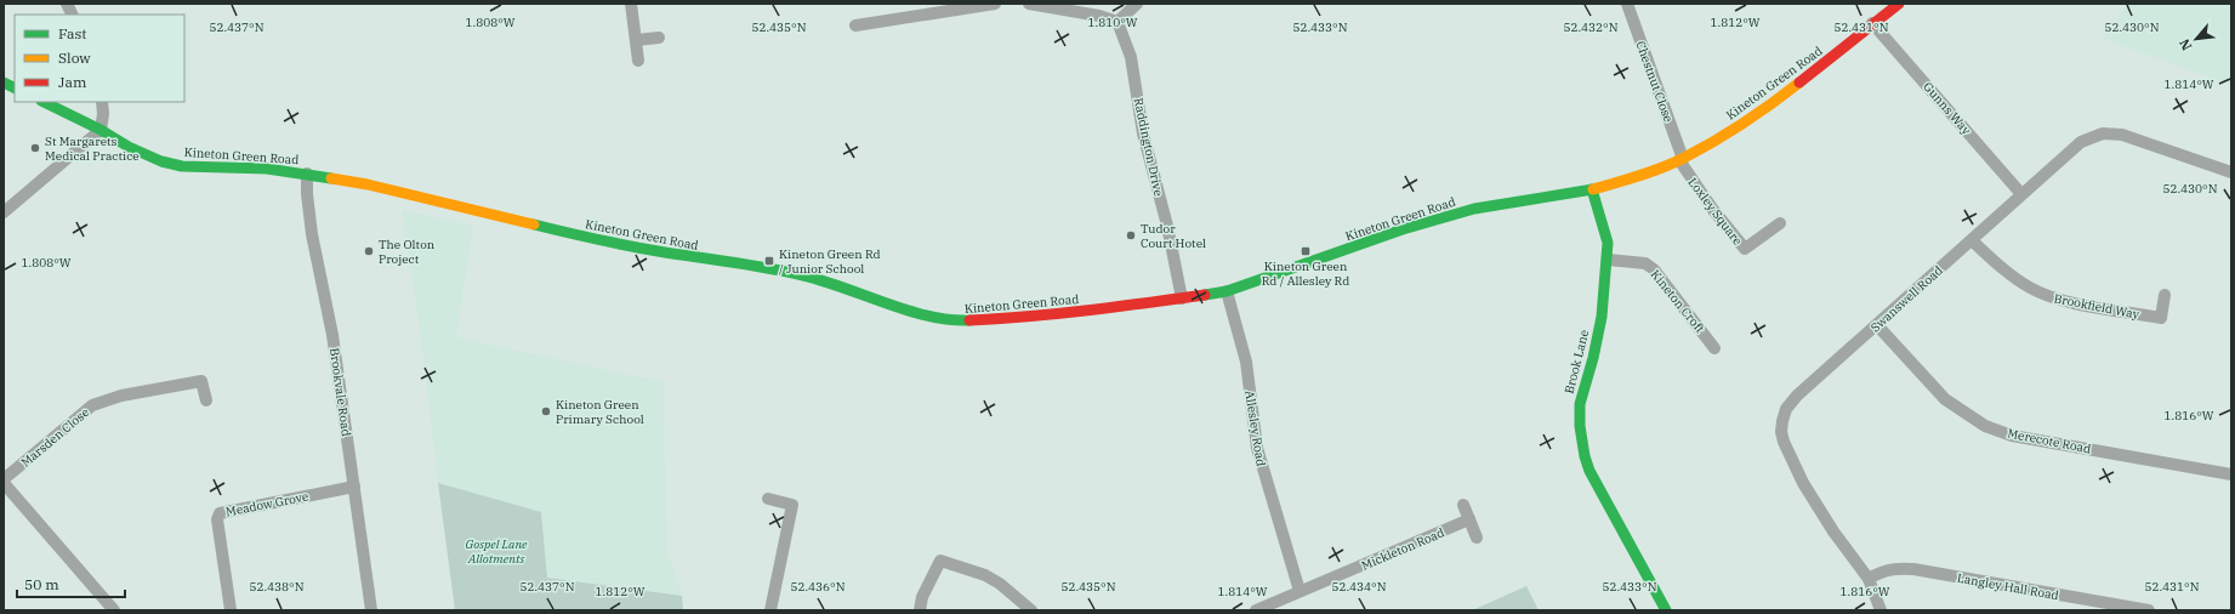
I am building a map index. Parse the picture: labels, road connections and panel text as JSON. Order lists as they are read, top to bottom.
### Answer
{
  "streets": {
    "street": [
      "Chestnut Close",
      "Kineton Green Road",
      "Gunns Way",
      "Raddington Drive",
      "Loxley Square",
      "Swanswell Road",
      "Kineton Croft",
      "Brookfield Way",
      "Brook Lane",
      "Brookvale Road",
      "Allesley Road",
      "Marsden Close",
      "Merecote Road",
      "Meadow Grove",
      "Mickleton Road",
      "Langley Hall Road"
    ]
  },
  "crossings": [
    ["Chestnut Close", "Kineton Green Road"],
    ["Chestnut Close", "Loxley Square"],
    ["Kineton Green Road", "Gunns Way"],
    ["Kineton Green Road", "Raddington Drive"],
    ["Kineton Green Road", "Loxley Square"],
    ["Kineton Green Road", "Brook Lane"],
    ["Kineton Green Road", "Brookvale Road"],
    ["Kineton Green Road", "Allesley Road"],
    ["Gunns Way", "Swanswell Road"],
    ["Swanswell Road", "Brookfield Way"],
    ["Swanswell Road", "Merecote Road"],
    ["Swanswell Road", "Langley Hall Road"],
    ["Kineton Croft", "Brook Lane"],
    ["Brookvale Road", "Meadow Grove"],
    ["Allesley Road", "Mickleton Road"]
  ],
  "parks": ["Gospel Lane Allotments"],
  "places": {
    "other": [
      "St Margarets Medical Practice",
      "Tudor Court Hotel",
      "The Olton Project",
      "Kineton Green Primary School"
    ],
    "transit": ["Kineton Green Rd / Allesley Rd", "Kineton Green Rd / Junior School"]
  },
  "legend": ["Fast", "Slow", "Jam"],
  "scale_bar": "50 m",
  "north": "bottom left",
  "coordinates": [
    "1.808°W",
    "1.810°W",
    "1.812°W",
    "52.437°N",
    "52.435°N",
    "52.432°N",
    "52.430°N",
    "52.433°N",
    "52.431°N",
    "1.814°W",
    "1.816°W",
    "52.438°N",
    "52.436°N",
    "52.434°N"
  ]
}
